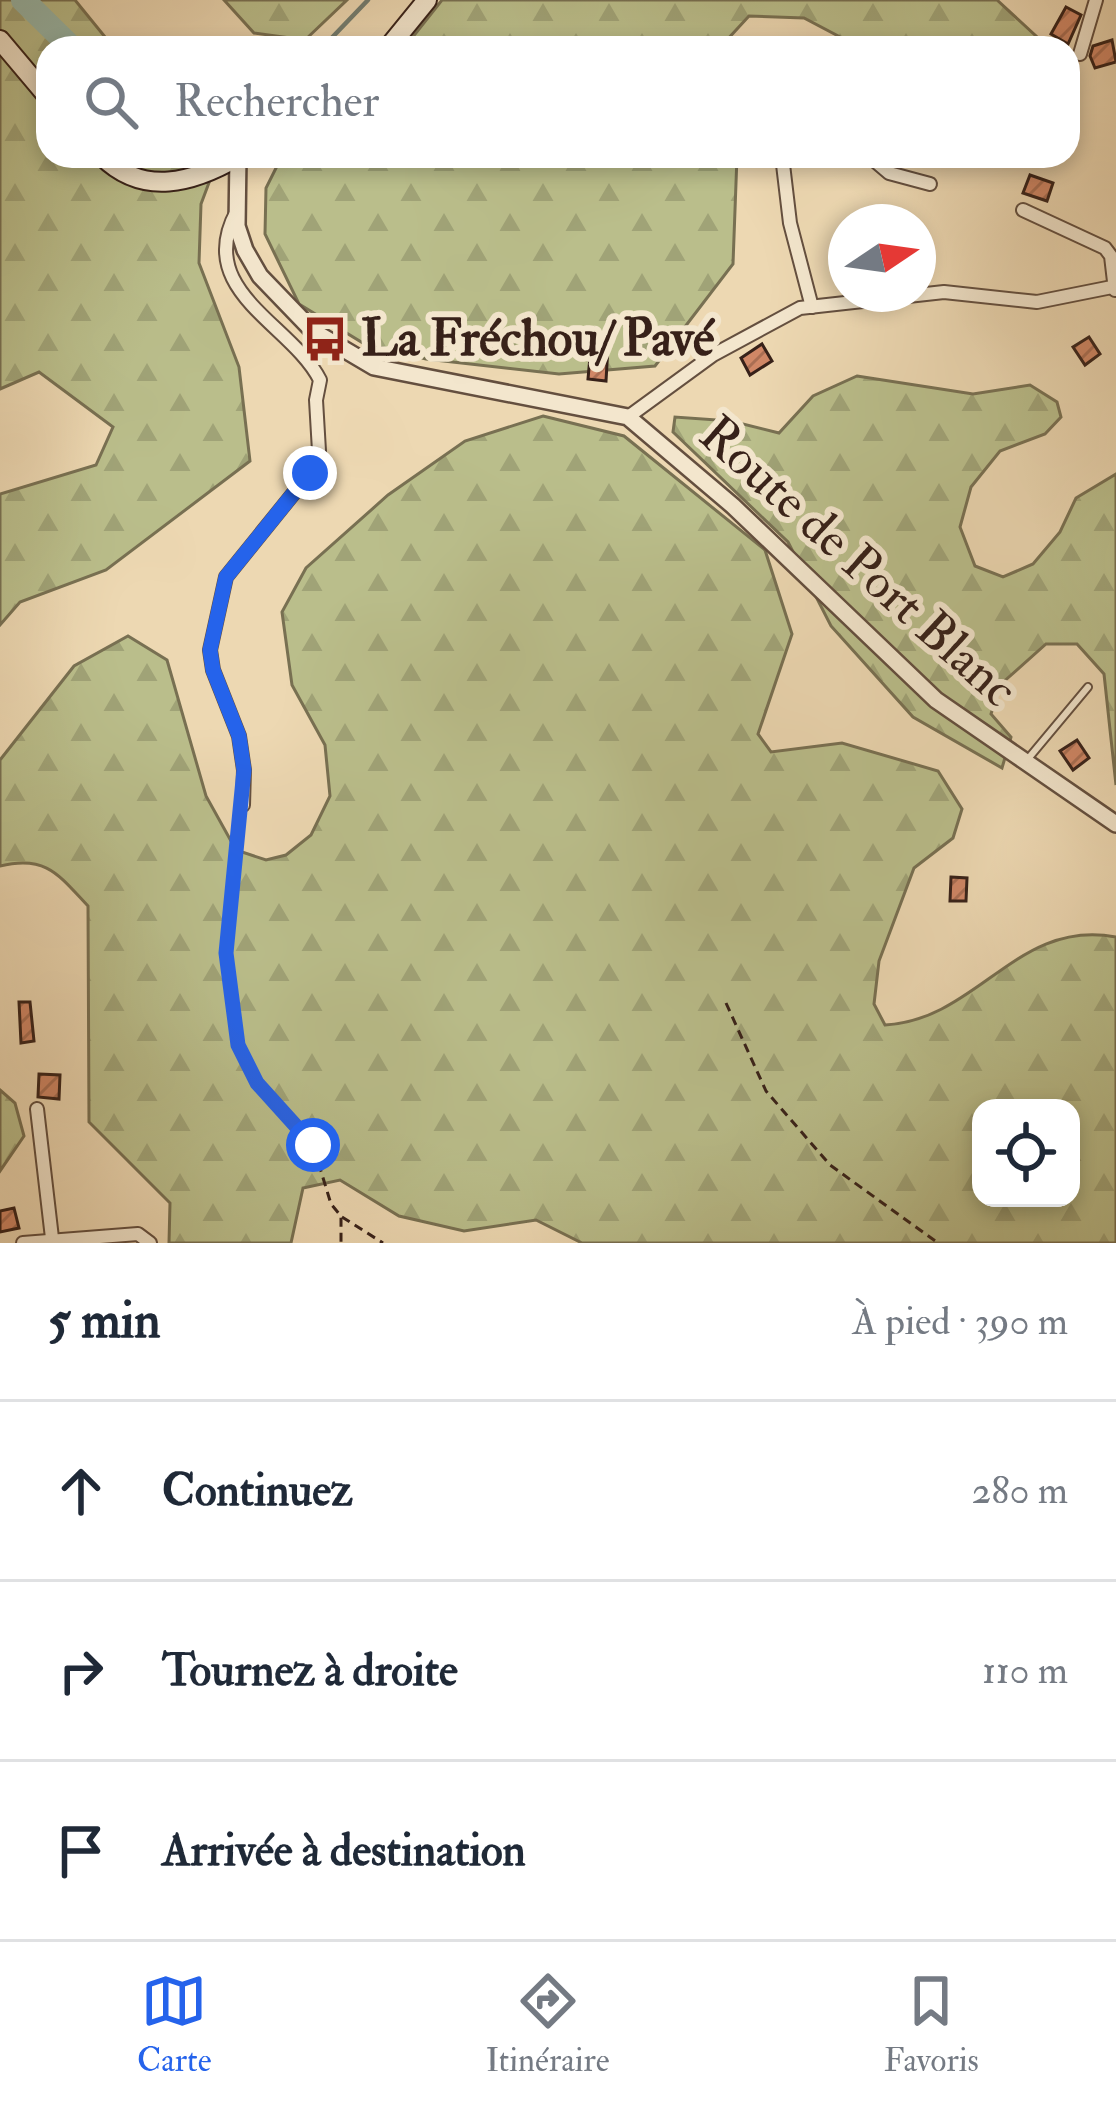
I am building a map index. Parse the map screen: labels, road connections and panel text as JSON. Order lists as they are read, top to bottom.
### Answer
{
  "streets": {
    "street": ["Route de Port Blanc"]
  },
  "places": {
    "bus stop": ["La Fréchou/ Pavé"]
  },
  "north": "right",
  "page": {
    "search": "Rechercher",
    "heading": ["5 min", "À pied · 390 m"],
    "list": [
      ["Continuez", "280 m"],
      ["Tournez à droite", "110 m"],
      "Arrivée à destination"
    ],
    "nav": ["Carte", "Itinéraire", "Favoris"]
  }
}
